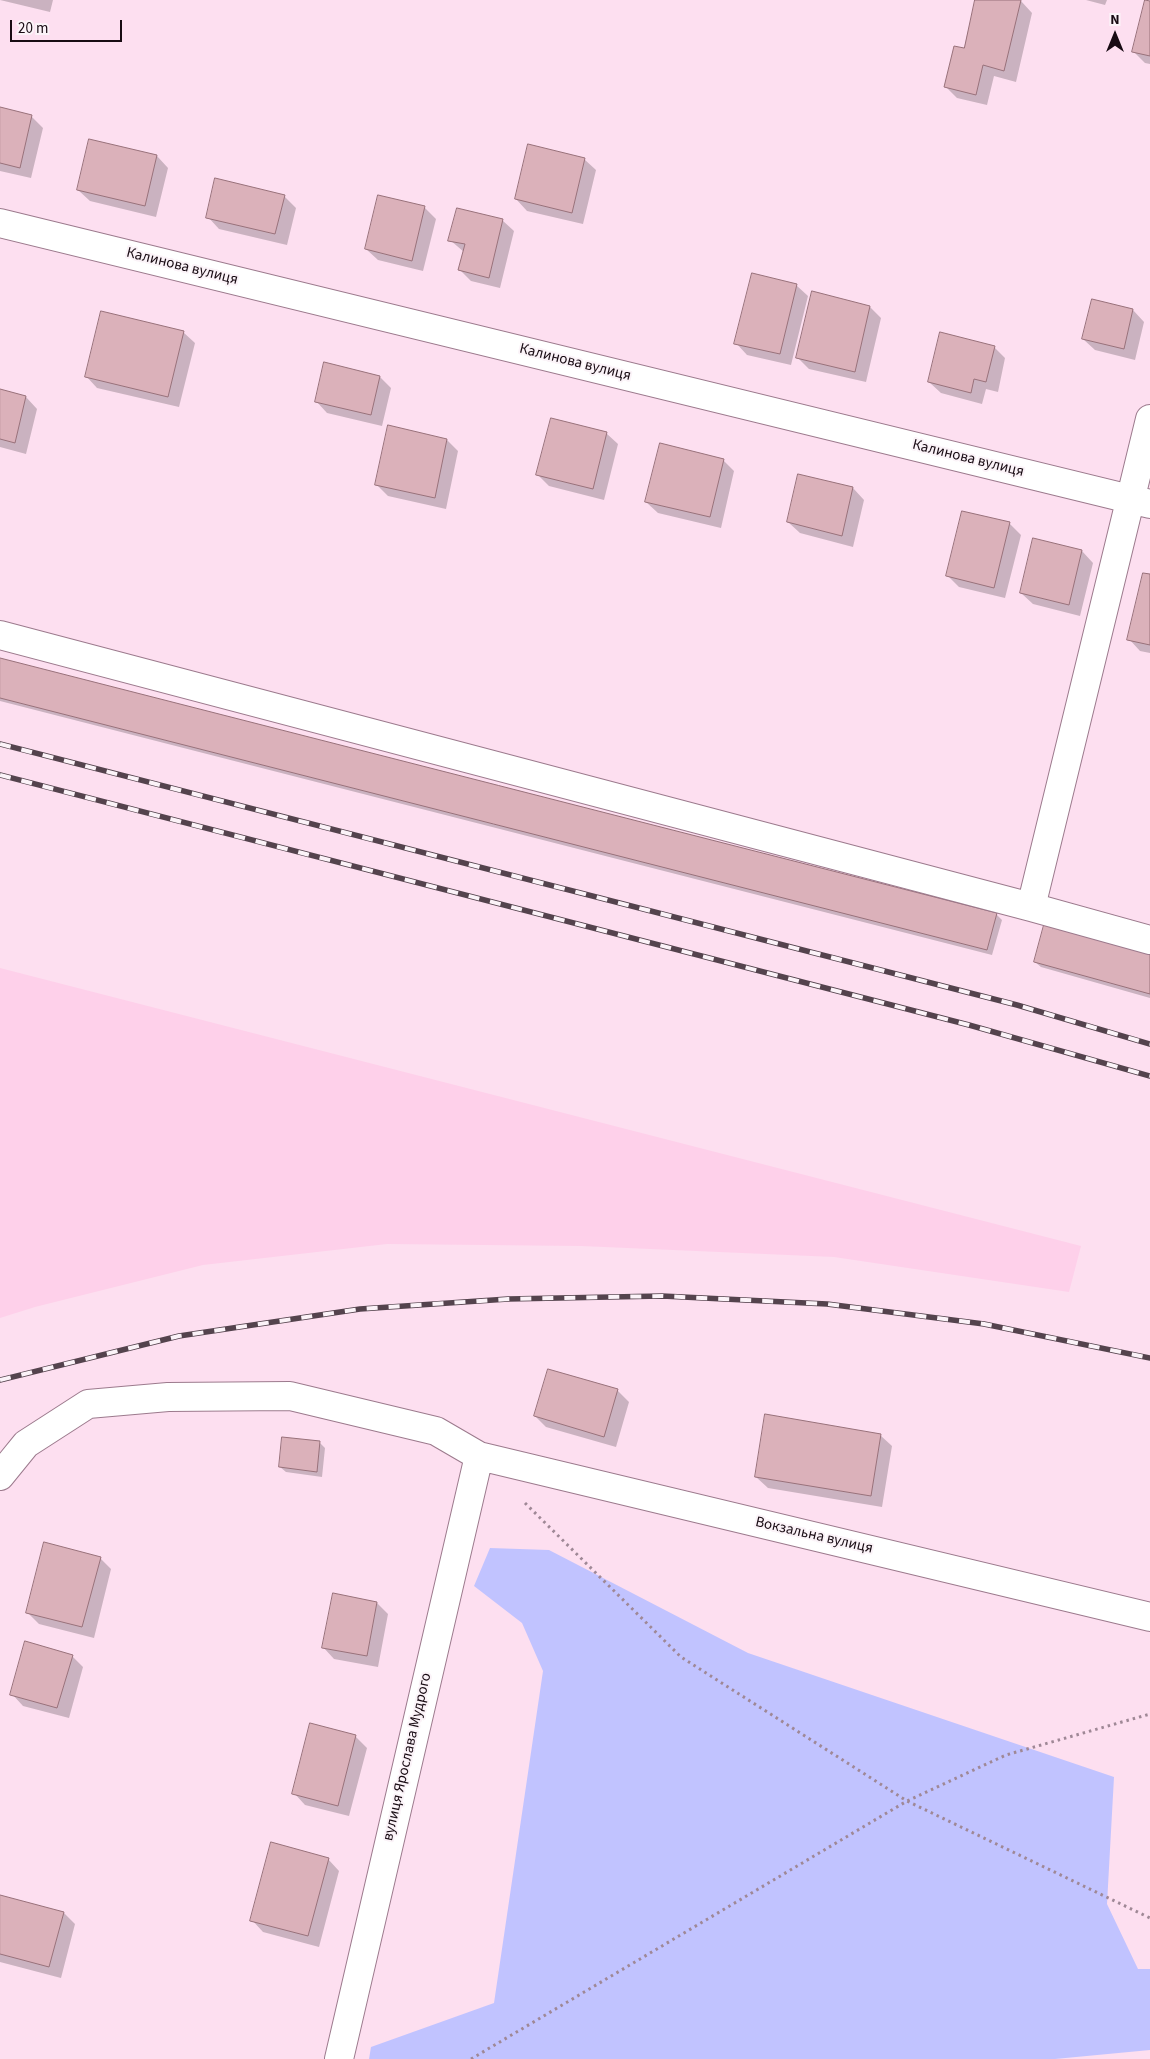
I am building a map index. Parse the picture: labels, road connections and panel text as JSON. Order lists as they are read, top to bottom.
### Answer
{
  "streets": {
    "street": ["Калинова вулиця", "Вокзальна вулиця", "вулиця Ярослава Мудрого"]
  },
  "crossings": [
    ["Вокзальна вулиця", "вулиця Ярослава Мудрого"]
  ],
  "scale_bar": "20 m",
  "north": "top"
}
